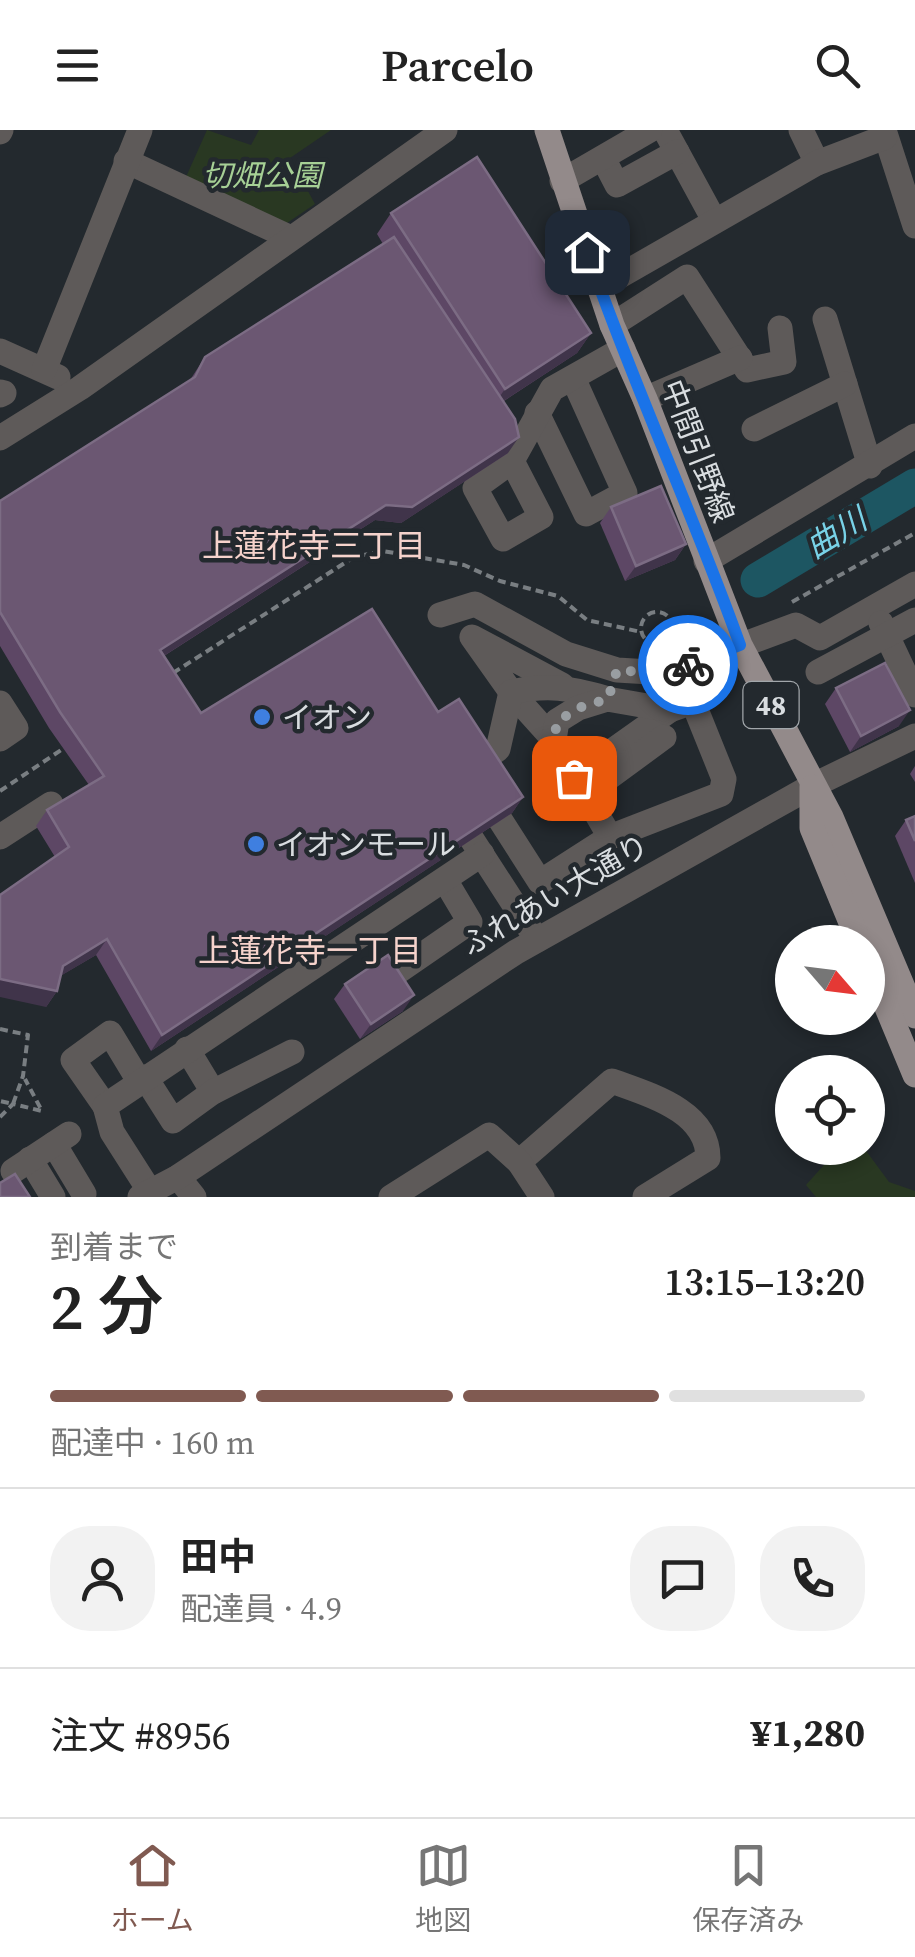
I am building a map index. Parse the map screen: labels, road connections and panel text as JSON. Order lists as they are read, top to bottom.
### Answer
{
  "streets": {
    "main road": ["中間引野線", "48"],
    "street": ["ふれあい大通り"]
  },
  "crossings": [
    ["中間引野線", "ふれあい大通り"]
  ],
  "districts": ["上蓮花寺三丁目", "上蓮花寺一丁目"],
  "water": ["曲川"],
  "parks": ["切畑公園"],
  "places": ["イオン", "イオンモール"],
  "north": "bottom right",
  "page": {
    "header": "Parcelo",
    "heading": ["2 分", "到着まで", "13:15–13:20"],
    "panel": [
      "田中",
      "配達員 · 4.9",
      "注文 #8956",
      "¥1,280"
    ],
    "bar": "配達中 · 160 m",
    "tabs": ["ホーム", "地図", "保存済み"]
  }
}
